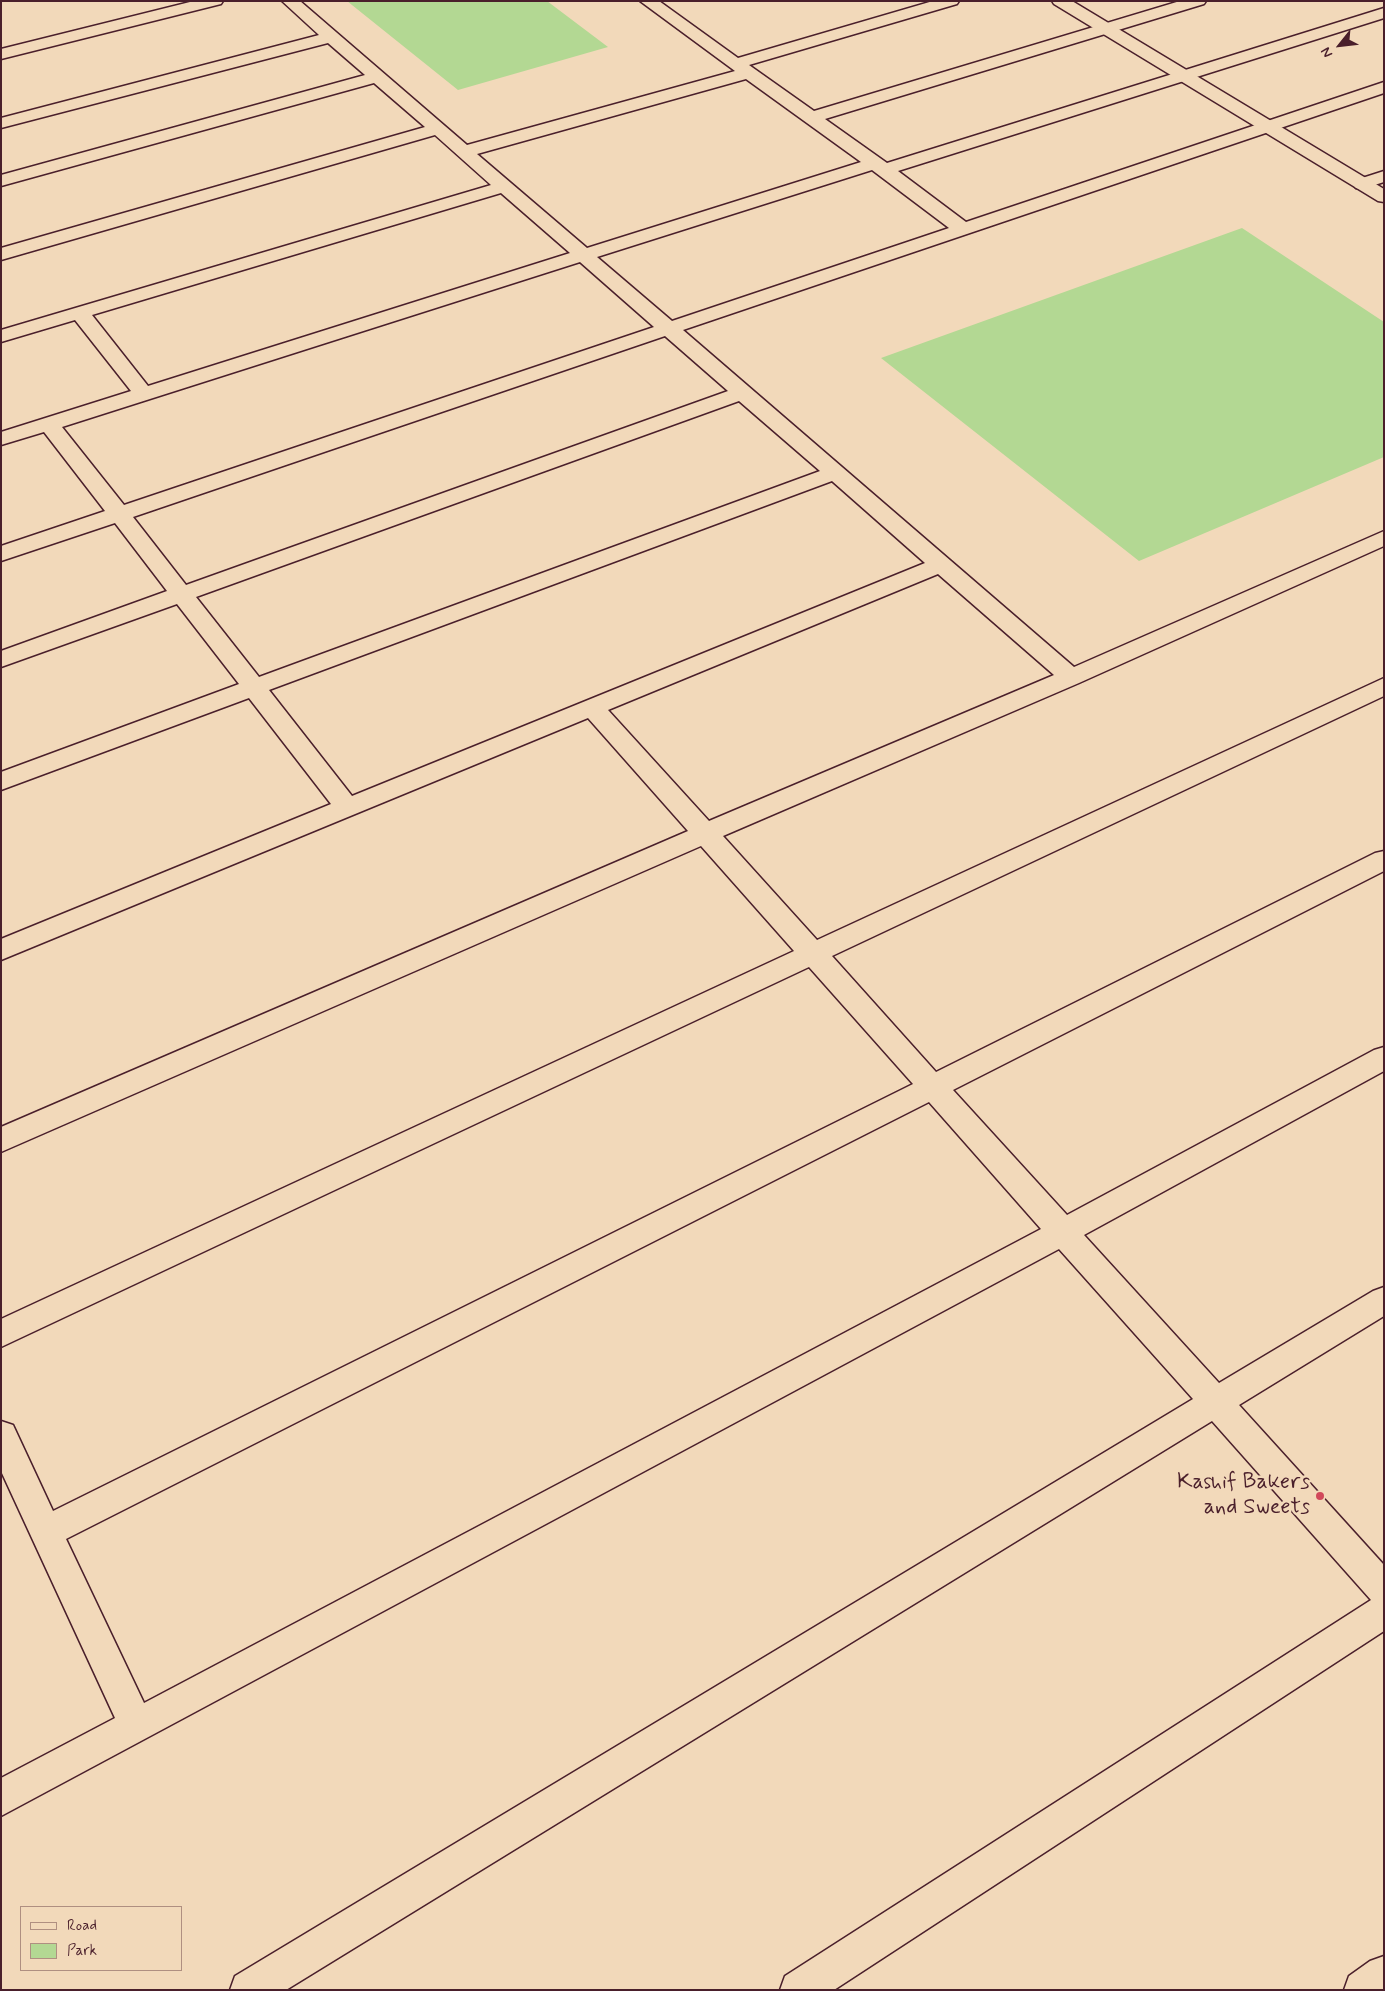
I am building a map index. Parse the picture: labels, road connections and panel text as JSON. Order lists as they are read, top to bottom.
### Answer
{
  "places": ["Kashif Bakers and Sweets"],
  "legend": ["Road", "Park"],
  "north": "bottom left"
}
